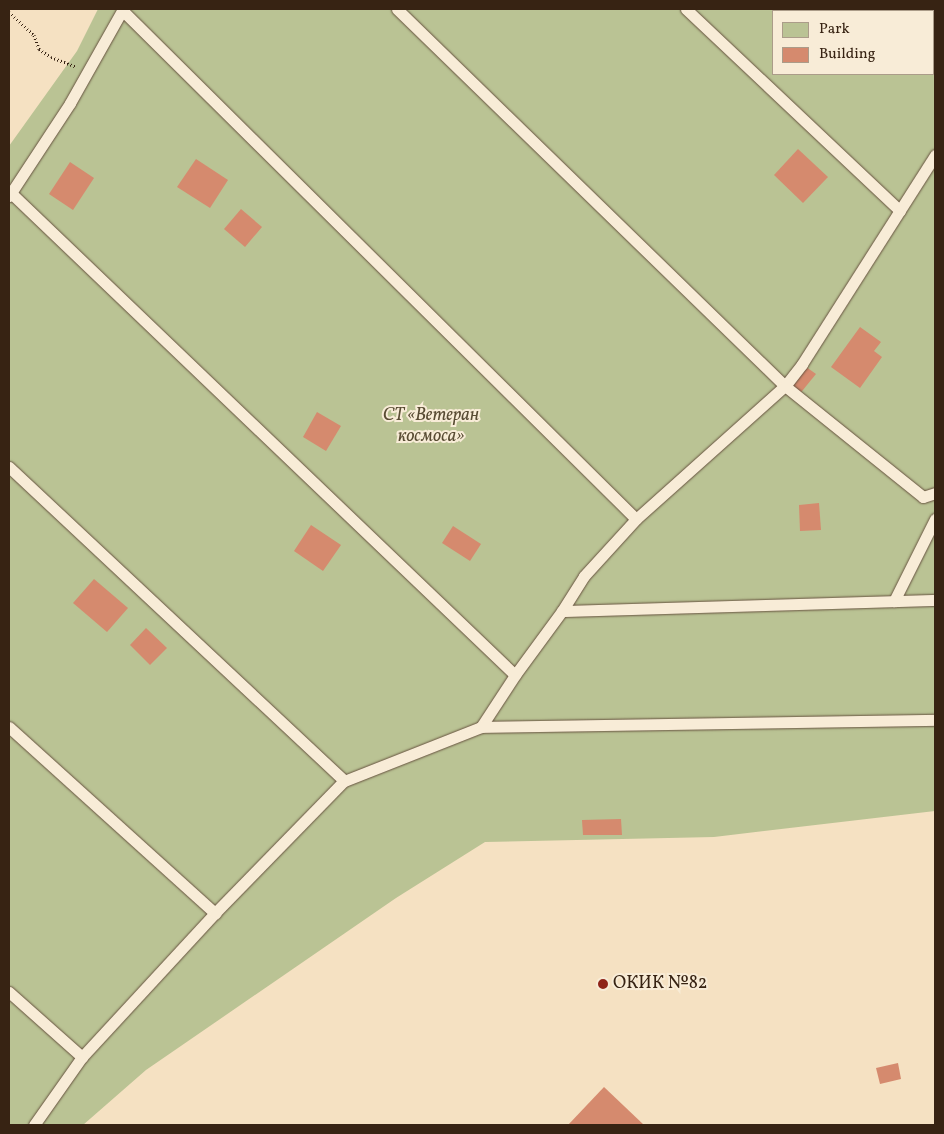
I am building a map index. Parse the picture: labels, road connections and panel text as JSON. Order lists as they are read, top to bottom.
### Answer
{
  "parks": ["СТ «Ветеран космоса»"],
  "places": ["ОКИК №82"],
  "legend": ["Park", "Building"]
}
